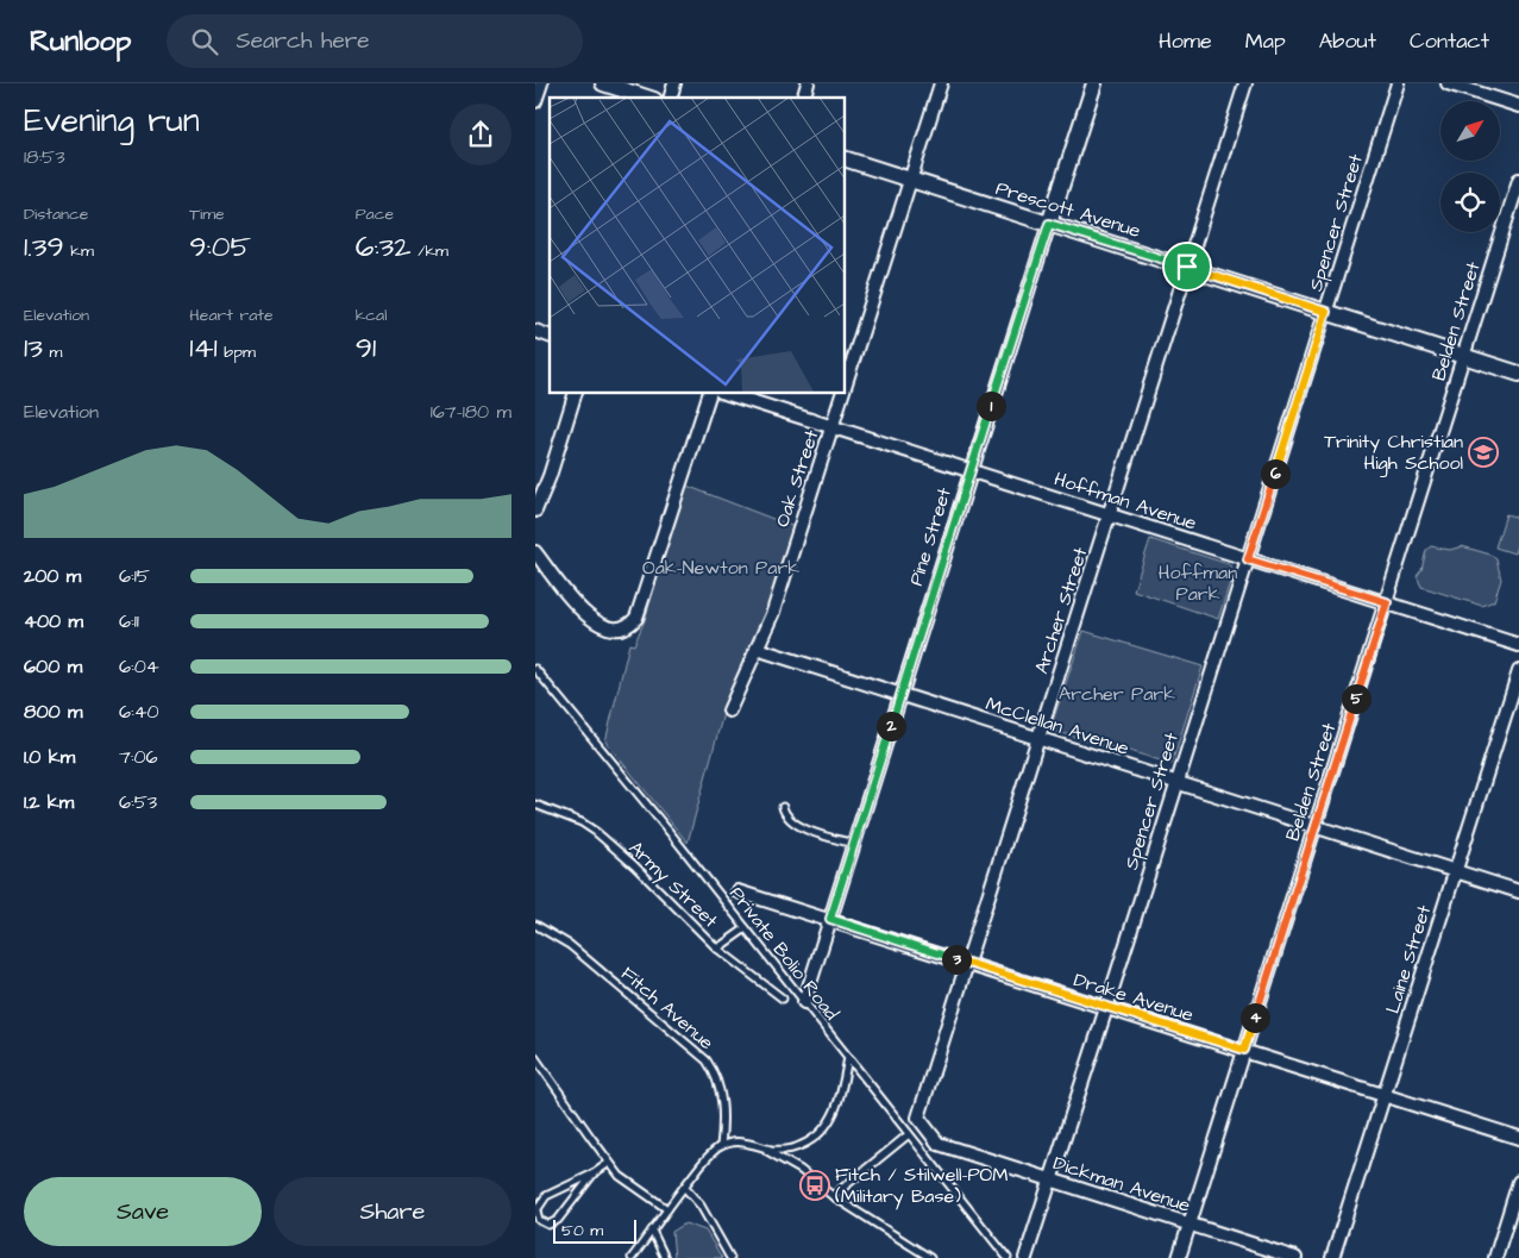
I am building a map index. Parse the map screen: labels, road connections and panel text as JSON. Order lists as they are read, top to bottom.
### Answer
{
  "streets": {
    "street": [
      "Prescott Avenue",
      "Spencer Street",
      "Belden Street",
      "Oak Street",
      "Hoffman Avenue",
      "Pine Street",
      "Archer Street",
      "McClellan Avenue",
      "Laine Street",
      "Drake Avenue",
      "Dickman Avenue"
    ],
    "lane": ["Army Street", "Private Bolio Road", "Fitch Avenue"]
  },
  "crossings": [
    ["Prescott Avenue", "Spencer Street"],
    ["Prescott Avenue", "Belden Street"],
    ["Prescott Avenue", "Oak Street"],
    ["Prescott Avenue", "Pine Street"],
    ["Prescott Avenue", "Archer Street"],
    ["Spencer Street", "Hoffman Avenue"],
    ["Spencer Street", "McClellan Avenue"],
    ["Spencer Street", "Drake Avenue"],
    ["Spencer Street", "Dickman Avenue"],
    ["Belden Street", "Hoffman Avenue"],
    ["Belden Street", "McClellan Avenue"],
    ["Belden Street", "Drake Avenue"],
    ["Belden Street", "Dickman Avenue"],
    ["Oak Street", "Hoffman Avenue"],
    ["Oak Street", "McClellan Avenue"],
    ["Hoffman Avenue", "Pine Street"],
    ["Hoffman Avenue", "Archer Street"],
    ["Pine Street", "McClellan Avenue"],
    ["Pine Street", "Private Bolio Road"],
    ["Pine Street", "Drake Avenue"],
    ["Archer Street", "McClellan Avenue"],
    ["Archer Street", "Drake Avenue"],
    ["Archer Street", "Dickman Avenue"],
    ["McClellan Avenue", "Laine Street"],
    ["Laine Street", "Drake Avenue"]
  ],
  "parks": ["Oak-Newton Park", "Hoffman Park", "Archer Park"],
  "places": {
    "school or university": ["Trinity Christian High School"],
    "bus stop": ["Fitch / Stilwell-POM (Military Base)"]
  },
  "scale_bar": "50 m",
  "north": "top right",
  "page": {
    "header": "Runloop",
    "search": "Search here",
    "nav": [
      "Home",
      "Map",
      "About",
      "Contact"
    ],
    "heading": ["Evening run", "18:53"],
    "stats": [
      ["Distance", "1.39 km"],
      ["Time", "9:05"],
      ["Pace", "6:32 /km"],
      ["Elevation", "13 m"],
      ["Heart rate", "141 bpm"],
      ["kcal", "91"]
    ],
    "chart": ["Elevation", "167–180 m"],
    "pins": [
      "1",
      "6",
      "5",
      "2",
      "3",
      "4"
    ],
    "list": [
      {
        "name": "200 m",
        "note": "6:15"
      },
      {
        "name": "400 m",
        "note": "6:11"
      },
      {
        "name": "600 m",
        "note": "6:04"
      },
      {
        "name": "800 m",
        "note": "6:40"
      },
      {
        "name": "1.0 km",
        "note": "7:06"
      },
      {
        "name": "1.2 km",
        "note": "6:53"
      }
    ],
    "buttons": ["Save", "Share"],
    "scale": "50 m"
  }
}
